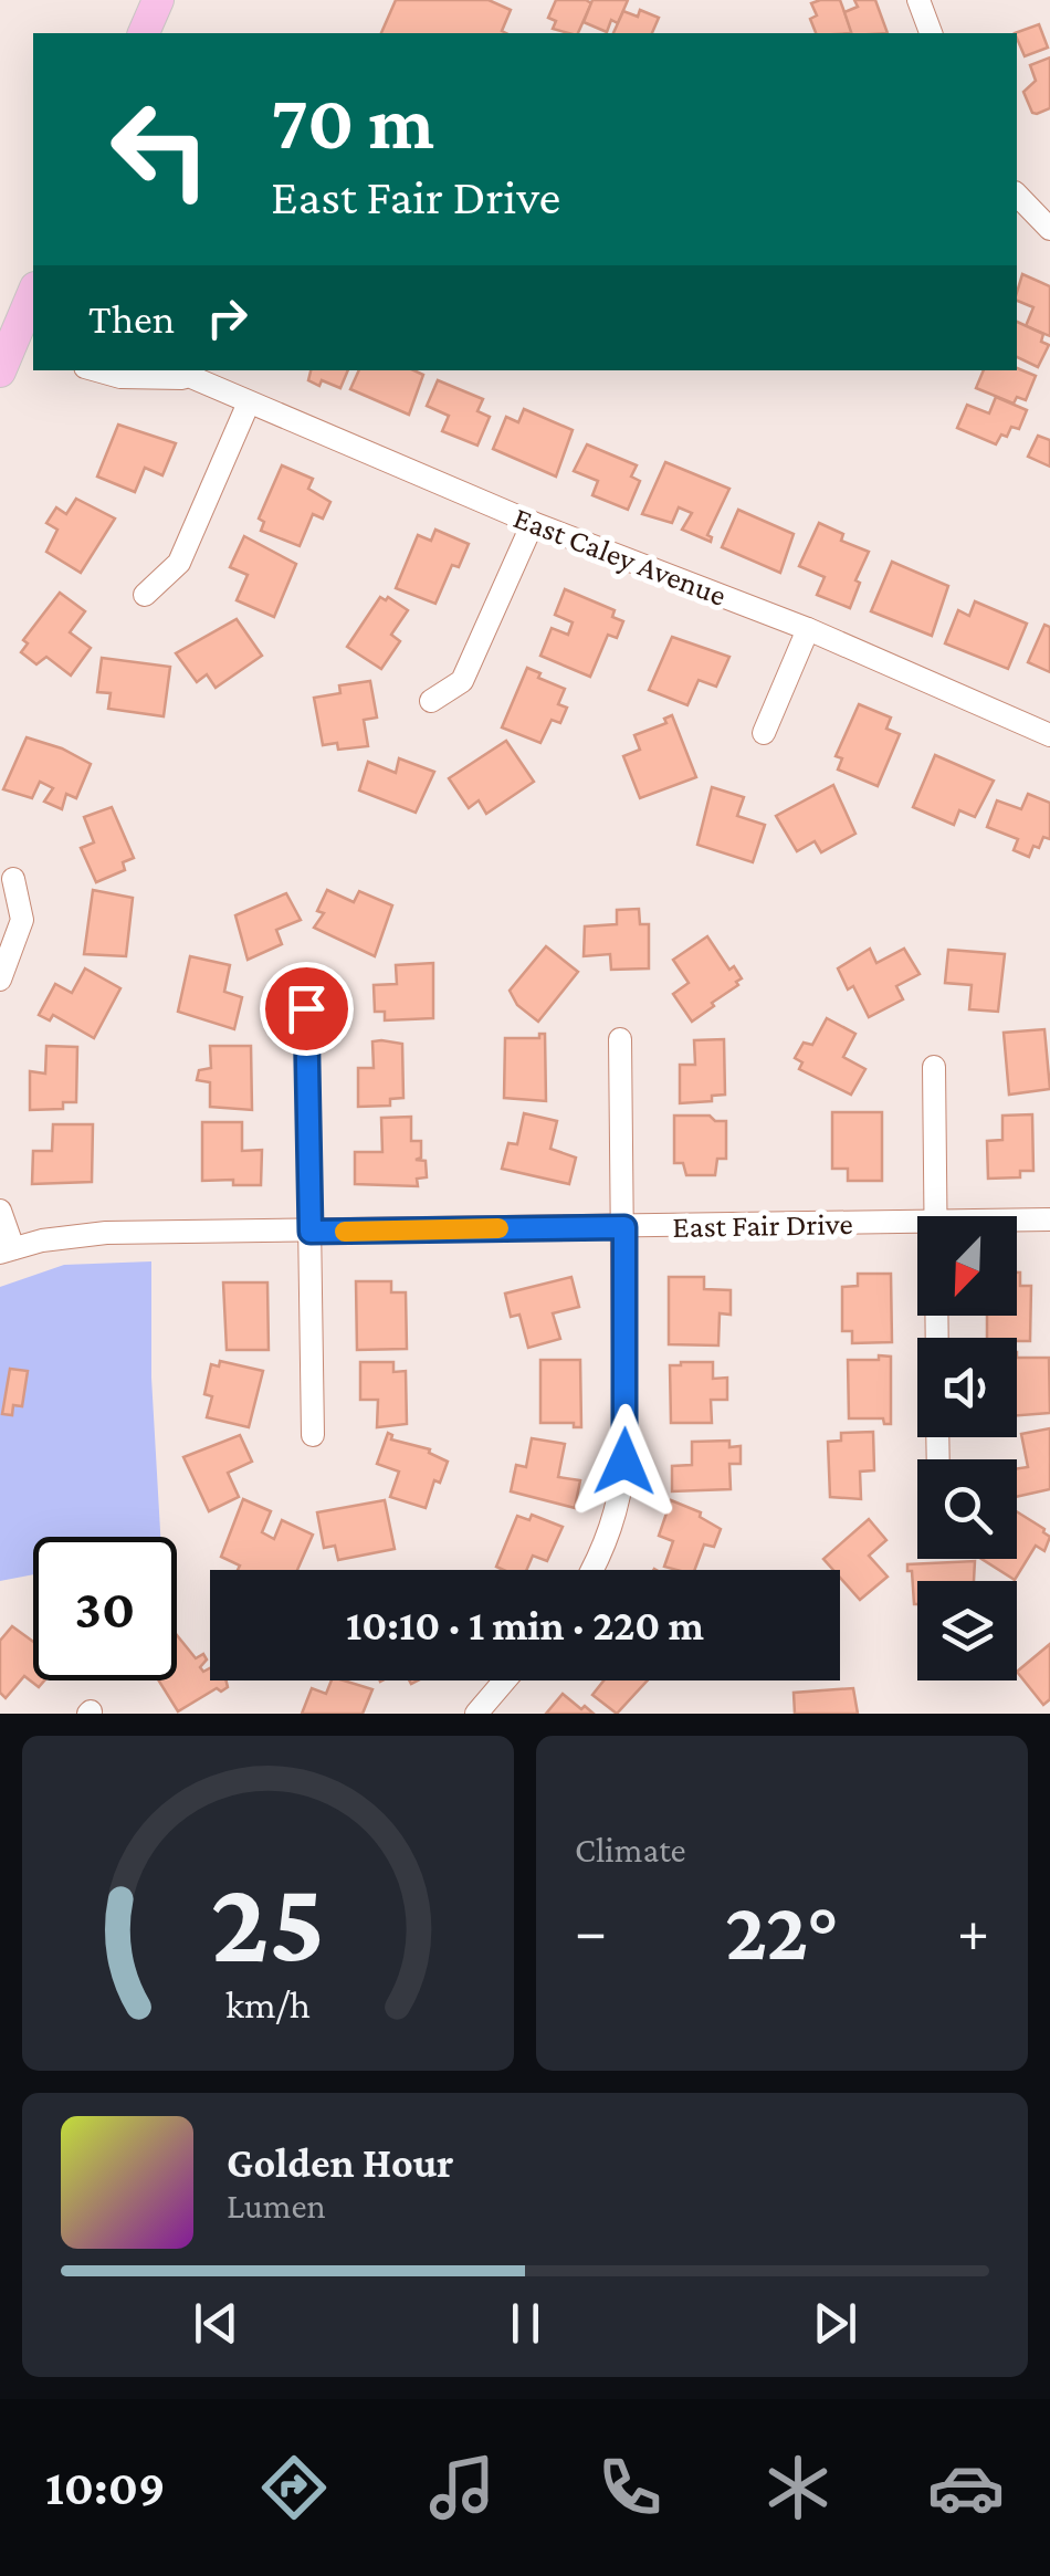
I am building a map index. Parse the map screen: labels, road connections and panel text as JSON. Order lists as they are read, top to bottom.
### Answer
{
  "streets": {
    "street": ["East Caley Avenue", "East Fair Drive"]
  },
  "north": "bottom left",
  "page": {
    "turn": ["70 m", "East Fair Drive"],
    "then": "Then",
    "limit": "30",
    "trip": "10:10 · 1 min · 220 m",
    "tile": "Climate",
    "heat": ["−", "22°", "+"],
    "song": ["Golden Hour", "Lumen"],
    "tabs": "10:09",
    "gauge": ["25", "km/h"]
  }
}
